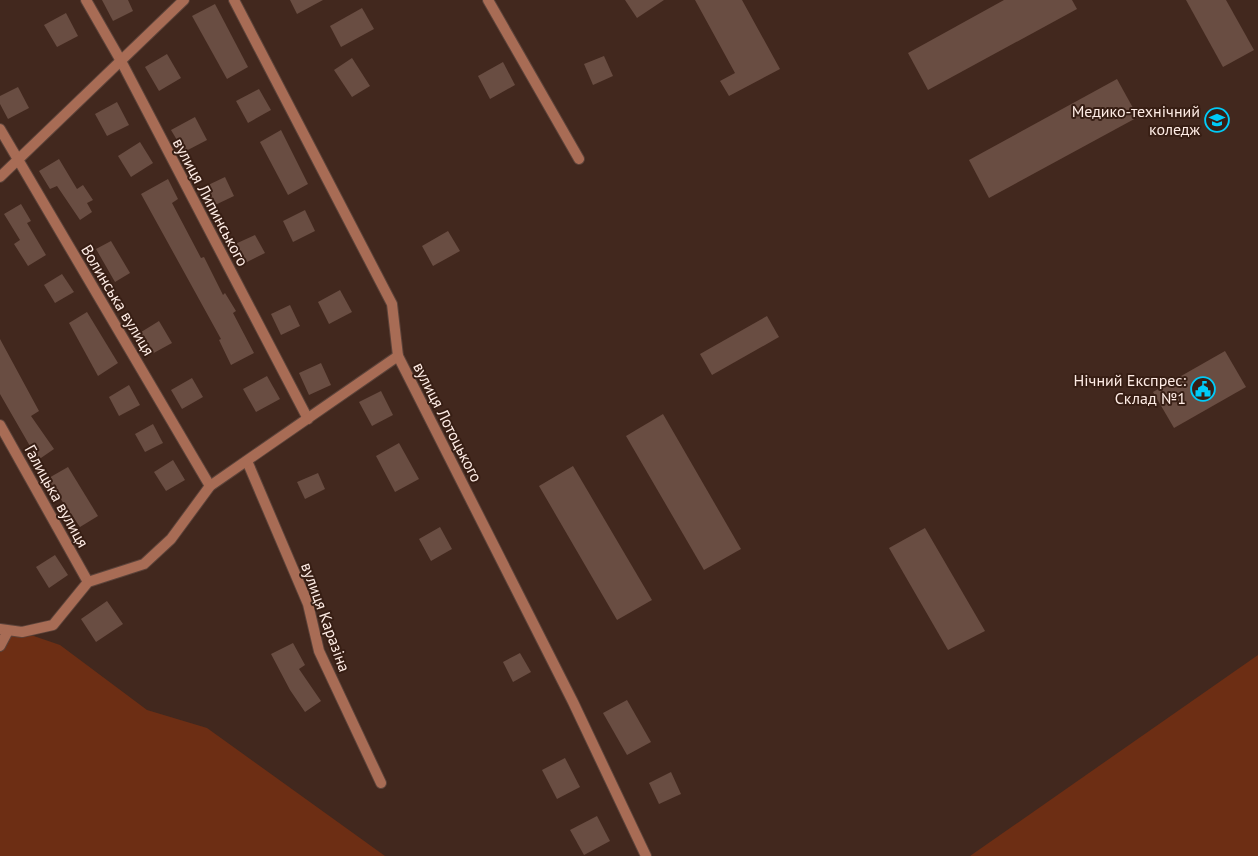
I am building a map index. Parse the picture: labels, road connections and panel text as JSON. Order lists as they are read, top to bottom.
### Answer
{
  "streets": {
    "street": [
      "вулиця Липинського",
      "Волинська вулиця",
      "вулиця Лотоцького",
      "Галицька вулиця",
      "вулиця Каразіна"
    ]
  },
  "places": {
    "school or university": ["Медико-технічний коледж"],
    "public building": ["Нічний Експрес: Склад №1"]
  }
}
